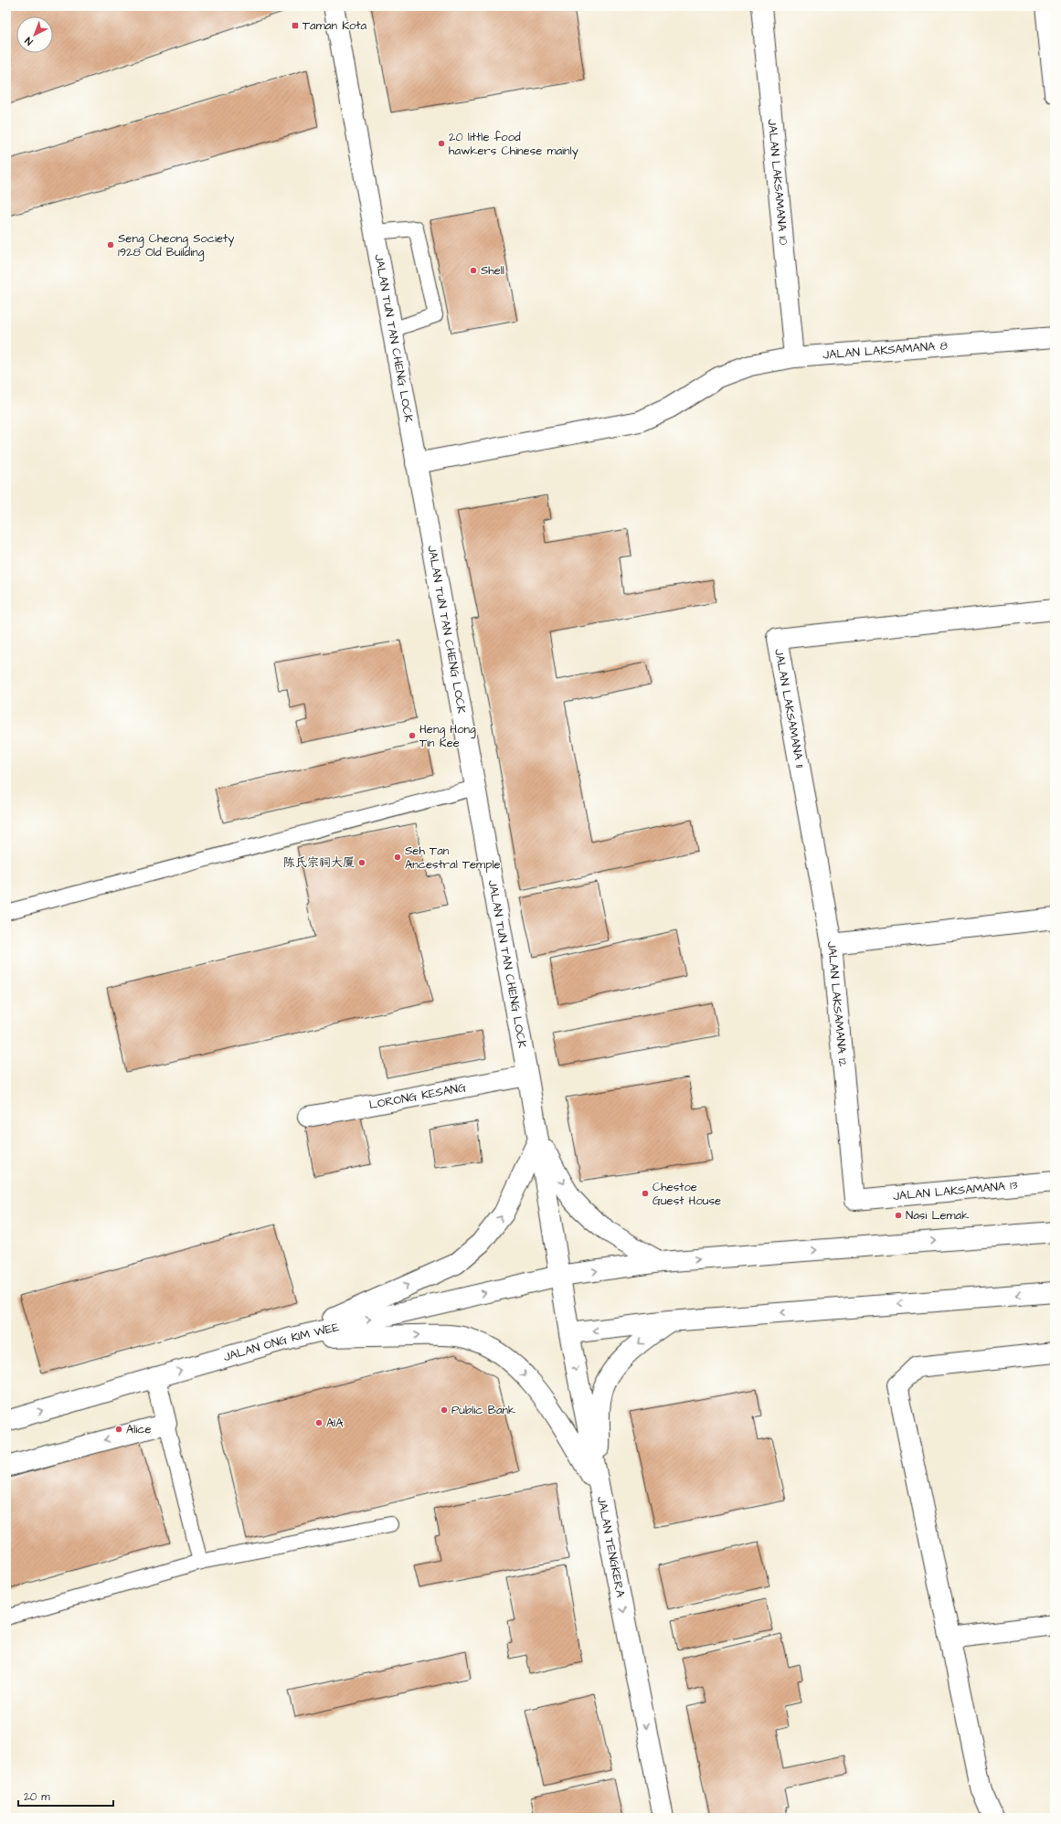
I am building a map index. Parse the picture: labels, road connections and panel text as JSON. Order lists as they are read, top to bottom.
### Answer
{
  "streets": {
    "main road": [
      "JALAN LAKSAMANA 10",
      "JALAN TUN TAN CHENG LOCK",
      "JALAN LAKSAMANA 8",
      "JALAN LAKSAMANA 11",
      "JALAN LAKSAMANA 12",
      "LORONG KESANG",
      "JALAN LAKSAMANA 13",
      "JALAN ONG KIM WEE",
      "JALAN TENGKERA"
    ]
  },
  "crossings": [
    ["JALAN LAKSAMANA 10", "JALAN LAKSAMANA 8"],
    ["JALAN TUN TAN CHENG LOCK", "JALAN LAKSAMANA 8"],
    ["JALAN TUN TAN CHENG LOCK", "LORONG KESANG"],
    ["JALAN TUN TAN CHENG LOCK", "JALAN ONG KIM WEE"],
    ["JALAN TUN TAN CHENG LOCK", "JALAN TENGKERA"],
    ["JALAN LAKSAMANA 11", "JALAN LAKSAMANA 12"],
    ["JALAN LAKSAMANA 12", "JALAN LAKSAMANA 13"],
    ["JALAN ONG KIM WEE", "JALAN TENGKERA"]
  ],
  "one_way": ["JALAN TENGKERA"],
  "places": {
    "transit": ["Taman Kota"],
    "other": [
      "20 little food hawkers Chinese mainly",
      "Seng Cheong Society 1928 Old Building",
      "Shell",
      "Heng Hong Tin Kee",
      "Seh Tan Ancestral Temple",
      "陈氏宗祠大厦",
      "Chestoe Guest House",
      "Nasi Lemak",
      "Public Bank",
      "AIA",
      "Alice"
    ]
  },
  "scale_bar": "20 m",
  "north": "bottom left"
}
